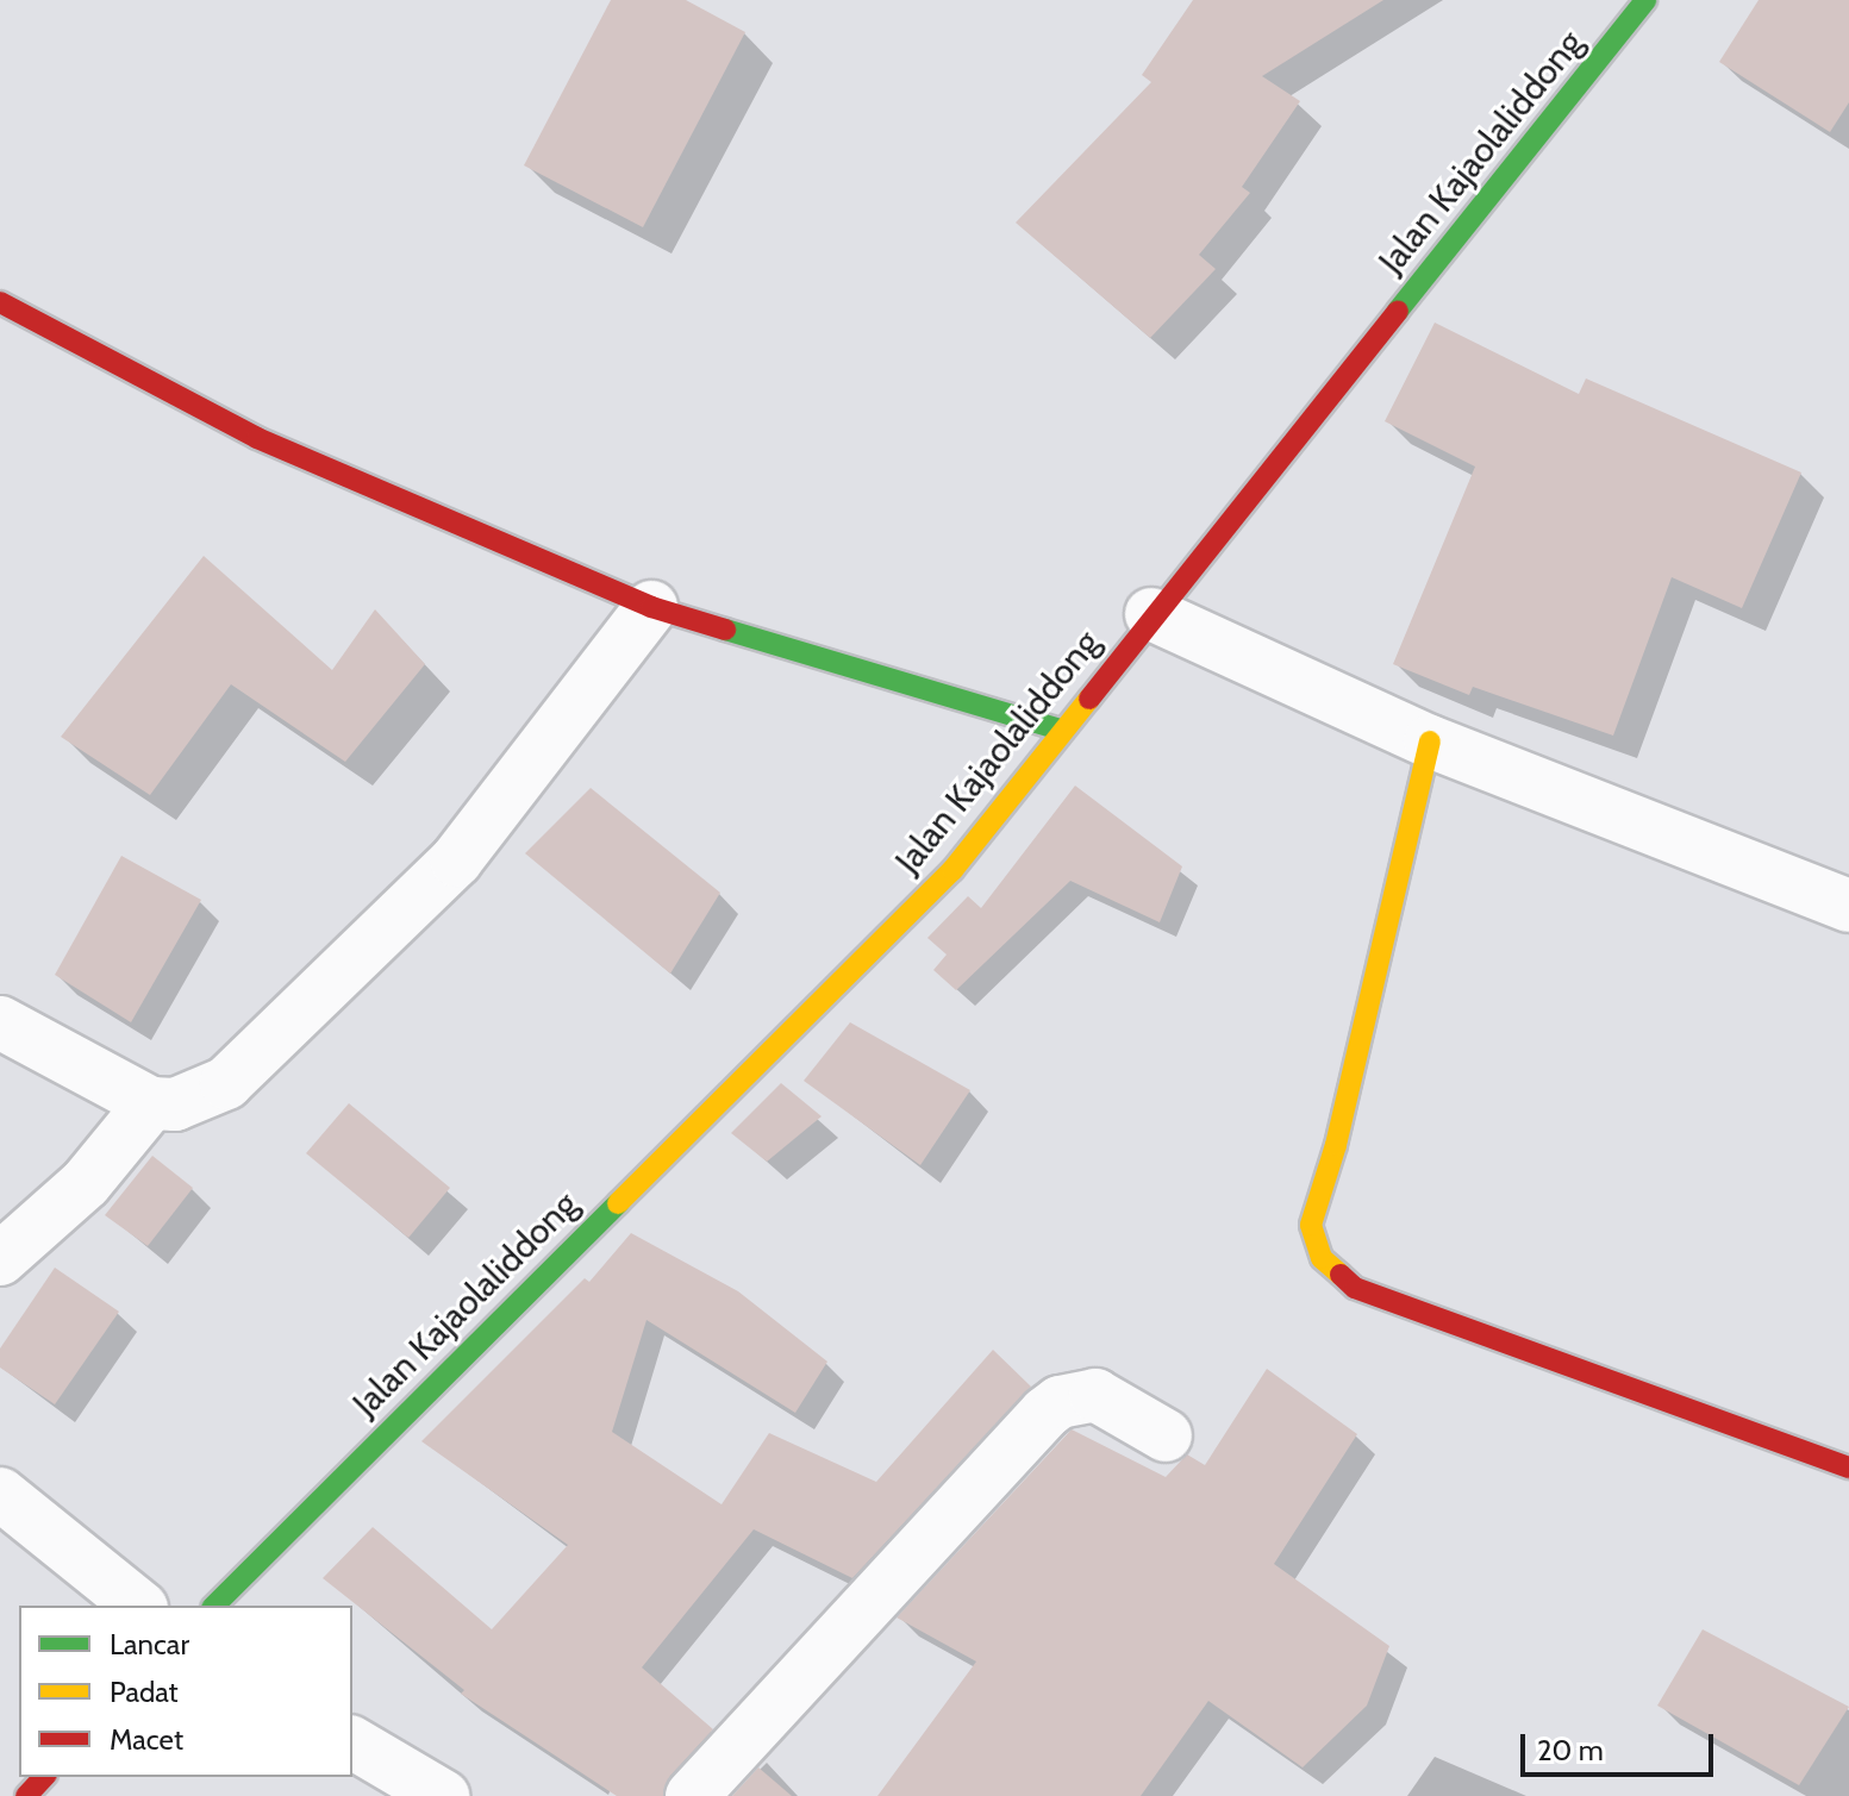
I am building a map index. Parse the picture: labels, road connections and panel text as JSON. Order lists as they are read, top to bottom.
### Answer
{
  "streets": {
    "street": ["Jalan Kajaolaliddong"]
  },
  "legend": ["Lancar", "Padat", "Macet"],
  "scale_bar": "20 m"
}
